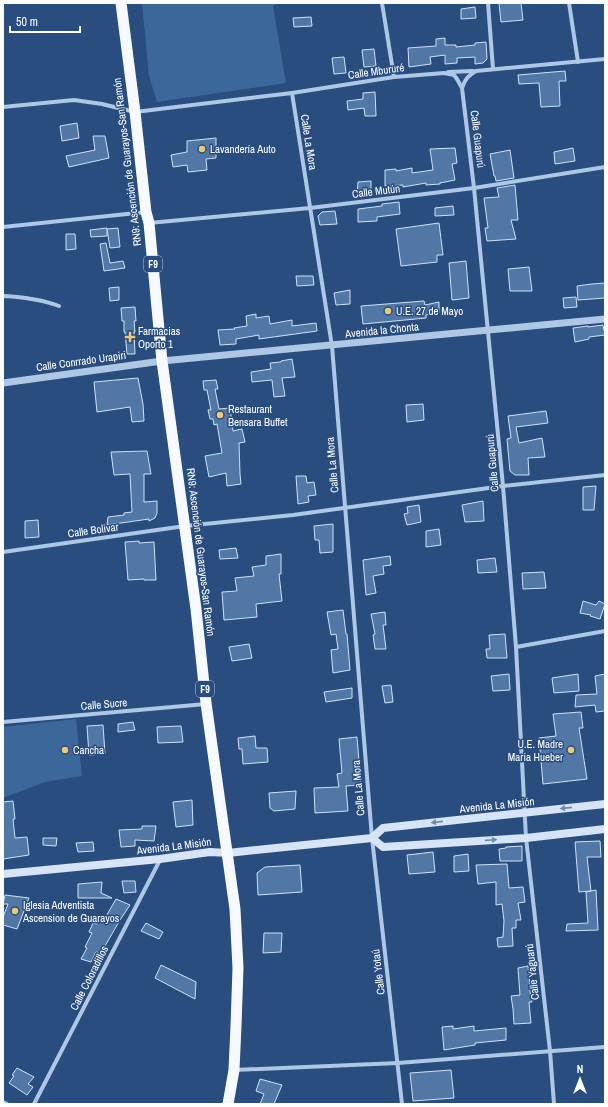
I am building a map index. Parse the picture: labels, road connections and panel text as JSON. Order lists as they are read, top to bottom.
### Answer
{
  "streets": {
    "highway": ["RN9: Ascención de Guarayos-San Ramón", "F9"],
    "main road": ["Avenida La Misión"],
    "street": [
      "Calle Mbururé",
      "Calle Guapurú",
      "Calle La Mora",
      "Calle Mutún",
      "Avenida la Chonta",
      "Calle Conrrado Urapiri",
      "Calle Bolivar",
      "Calle Sucre",
      "Calle Yotaú",
      "Calle Yaguarú",
      "Calle Coloradillos"
    ]
  },
  "crossings": [
    ["Calle Mbururé", "Calle La Mora"],
    ["Calle Mbururé", "RN9: Ascención de Guarayos-San Ramón"],
    ["Calle Guapurú", "Calle Mutún"],
    ["Calle Guapurú", "Avenida la Chonta"],
    ["Calle Guapurú", "Calle Bolivar"],
    ["Calle Guapurú", "Avenida La Misión"],
    ["Calle Guapurú", "Calle Yaguarú"],
    ["Calle La Mora", "Calle Mutún"],
    ["Calle La Mora", "Avenida la Chonta"],
    ["Calle La Mora", "Calle Bolivar"],
    ["Calle La Mora", "Avenida La Misión"],
    ["Calle La Mora", "Calle Yotaú"],
    ["RN9: Ascención de Guarayos-San Ramón", "Calle Mutún"],
    ["RN9: Ascención de Guarayos-San Ramón", "Avenida la Chonta"],
    ["RN9: Ascención de Guarayos-San Ramón", "Calle Conrrado Urapiri"],
    ["RN9: Ascención de Guarayos-San Ramón", "Calle Bolivar"],
    ["RN9: Ascención de Guarayos-San Ramón", "Calle Sucre"],
    ["RN9: Ascención de Guarayos-San Ramón", "Avenida La Misión"],
    ["Avenida la Chonta", "Calle Conrrado Urapiri"],
    ["Avenida La Misión", "Calle Yotaú"],
    ["Avenida La Misión", "Calle Coloradillos"]
  ],
  "places": {
    "other": [
      "Lavandería Auto",
      "U.E. 27 de Mayo",
      "Restaurant Bensara Buffet",
      "Cancha",
      "U.E. Madre Maria Hueber",
      "Iglesia Adventista Ascension de Guarayos"
    ],
    "health": ["Farmacias Oporto 1"]
  },
  "scale_bar": "50 m",
  "north": "top"
}
